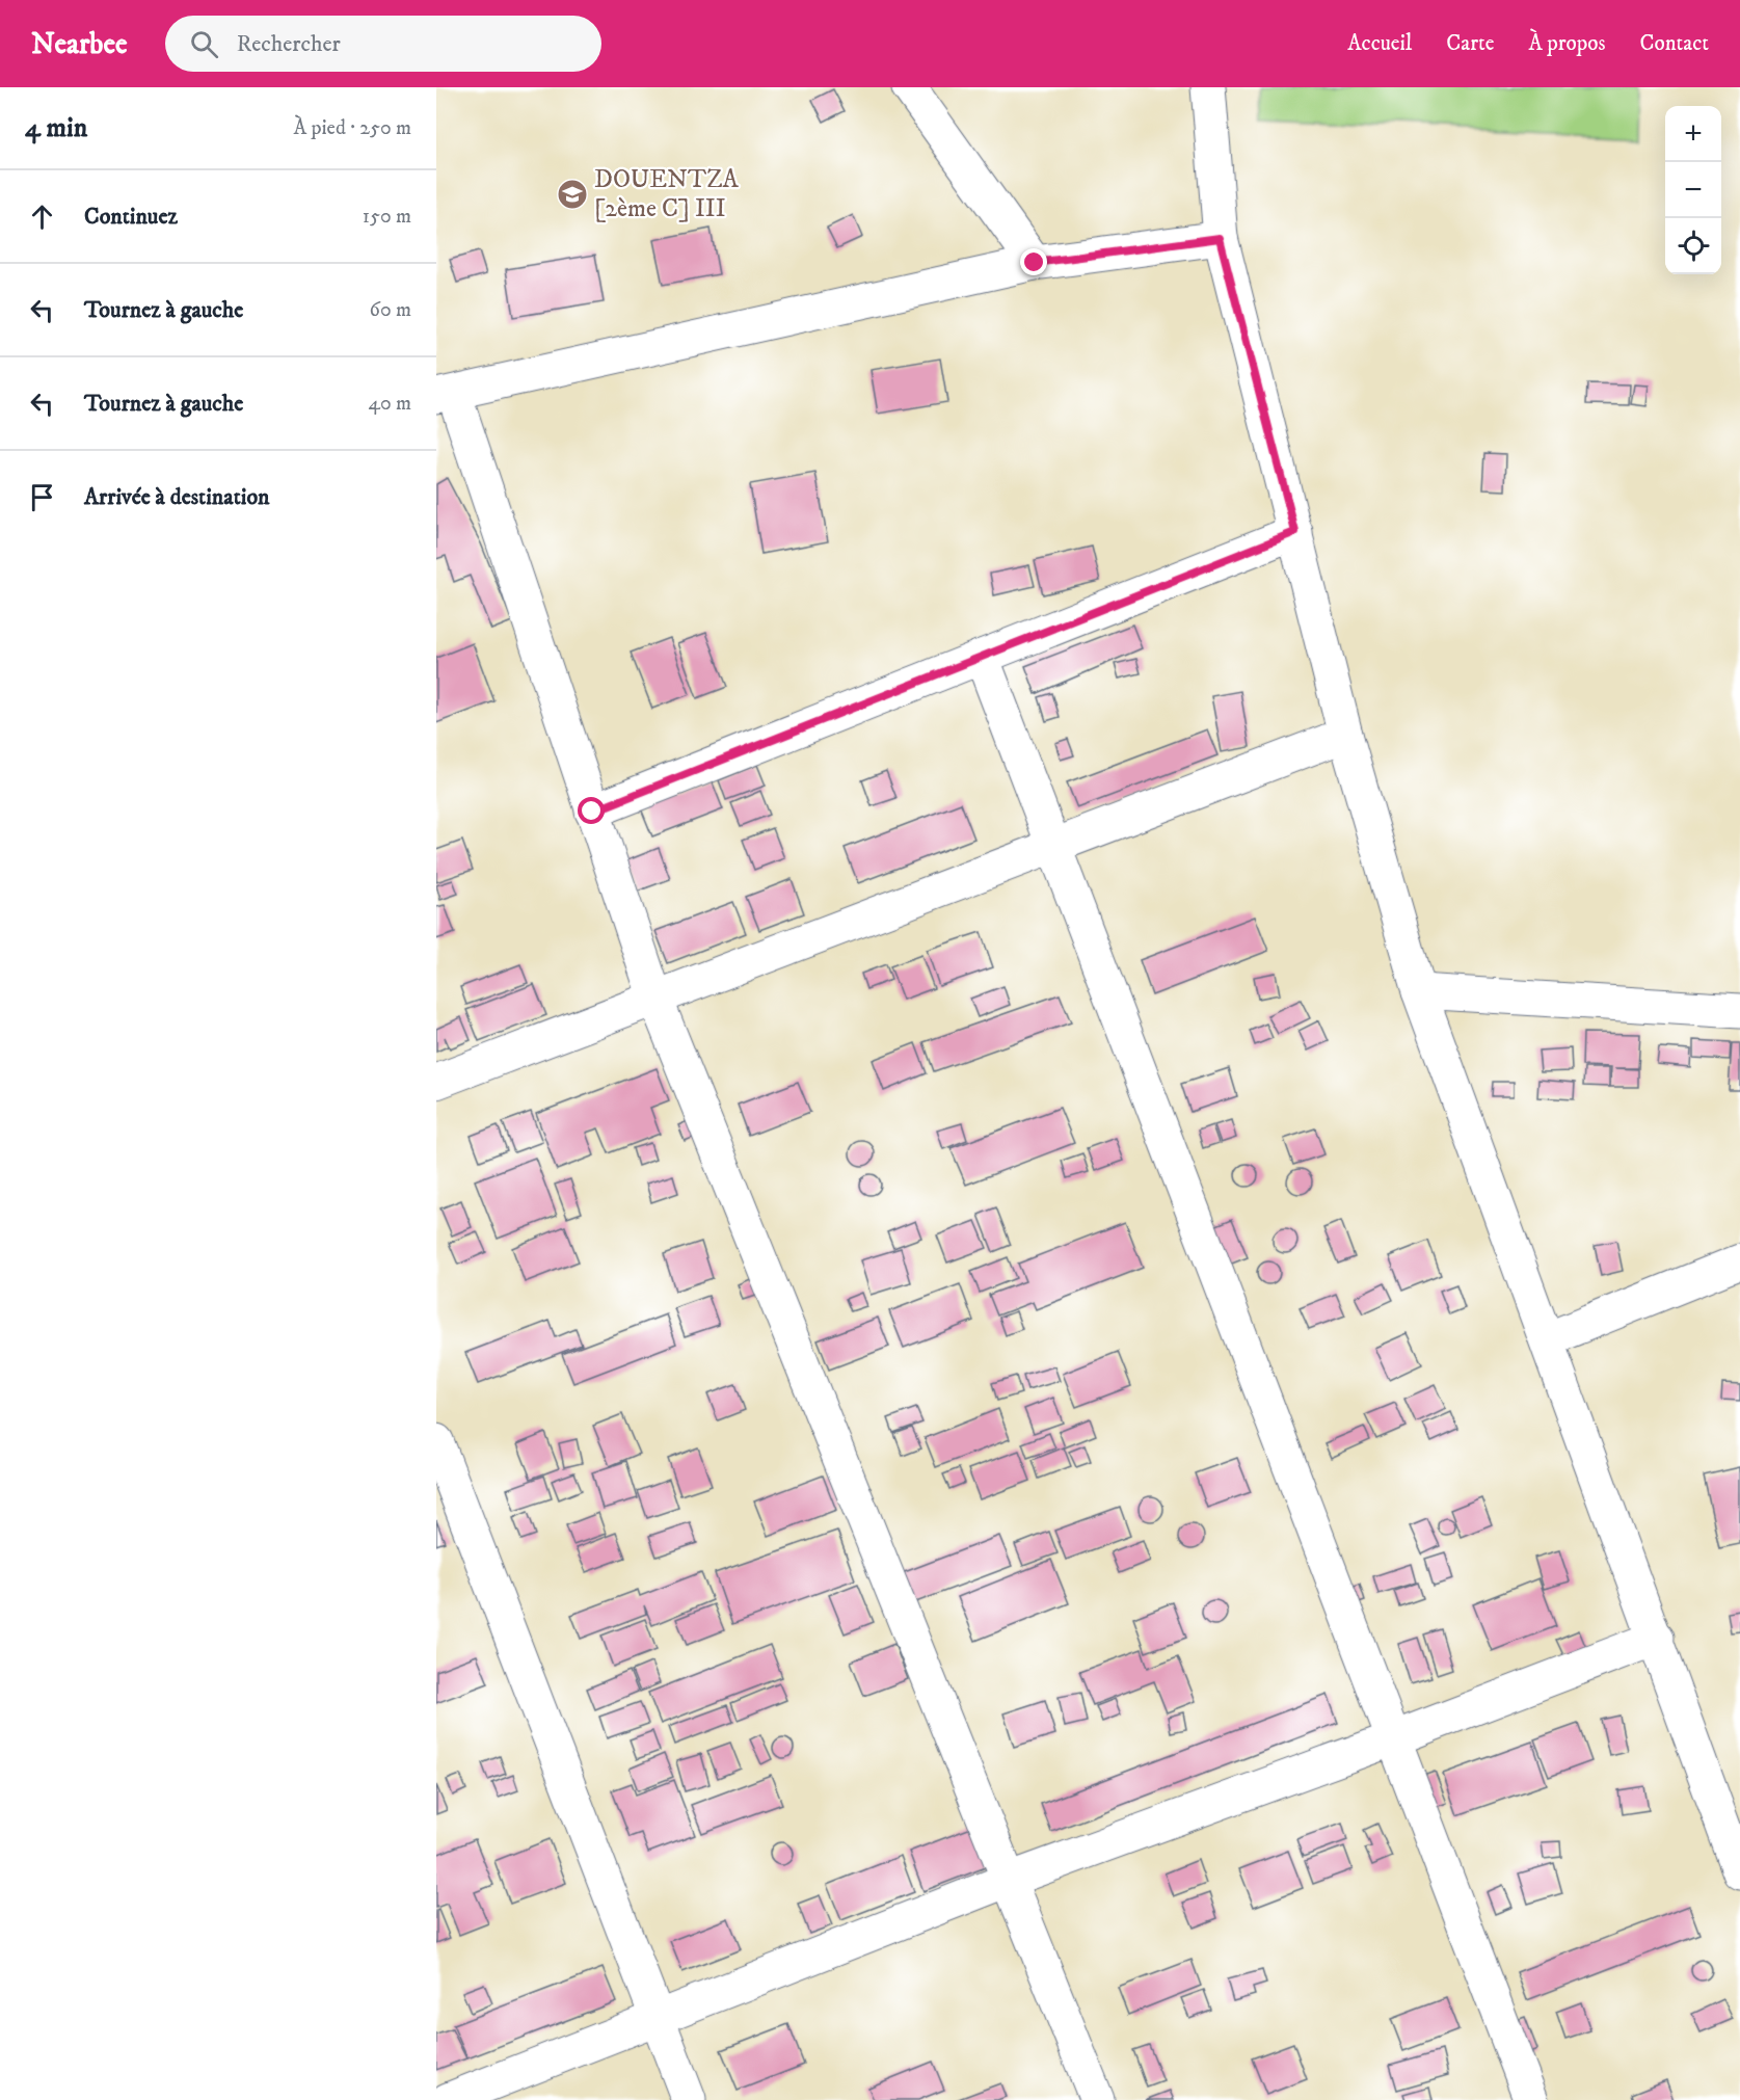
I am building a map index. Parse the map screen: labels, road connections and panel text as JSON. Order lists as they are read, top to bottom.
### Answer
{
  "places": {
    "school or university": ["DOUENTZA [2ème C] III"]
  },
  "page": {
    "header": "Nearbee",
    "search": "Rechercher",
    "nav": [
      "Accueil",
      "Carte",
      "À propos",
      "Contact"
    ],
    "heading": ["4 min", "À pied · 250 m"],
    "map_buttons": ["+", "−"],
    "list": [
      ["Continuez", "150 m"],
      ["Tournez à gauche", "60 m"],
      ["Tournez à gauche", "40 m"],
      "Arrivée à destination"
    ]
  }
}
